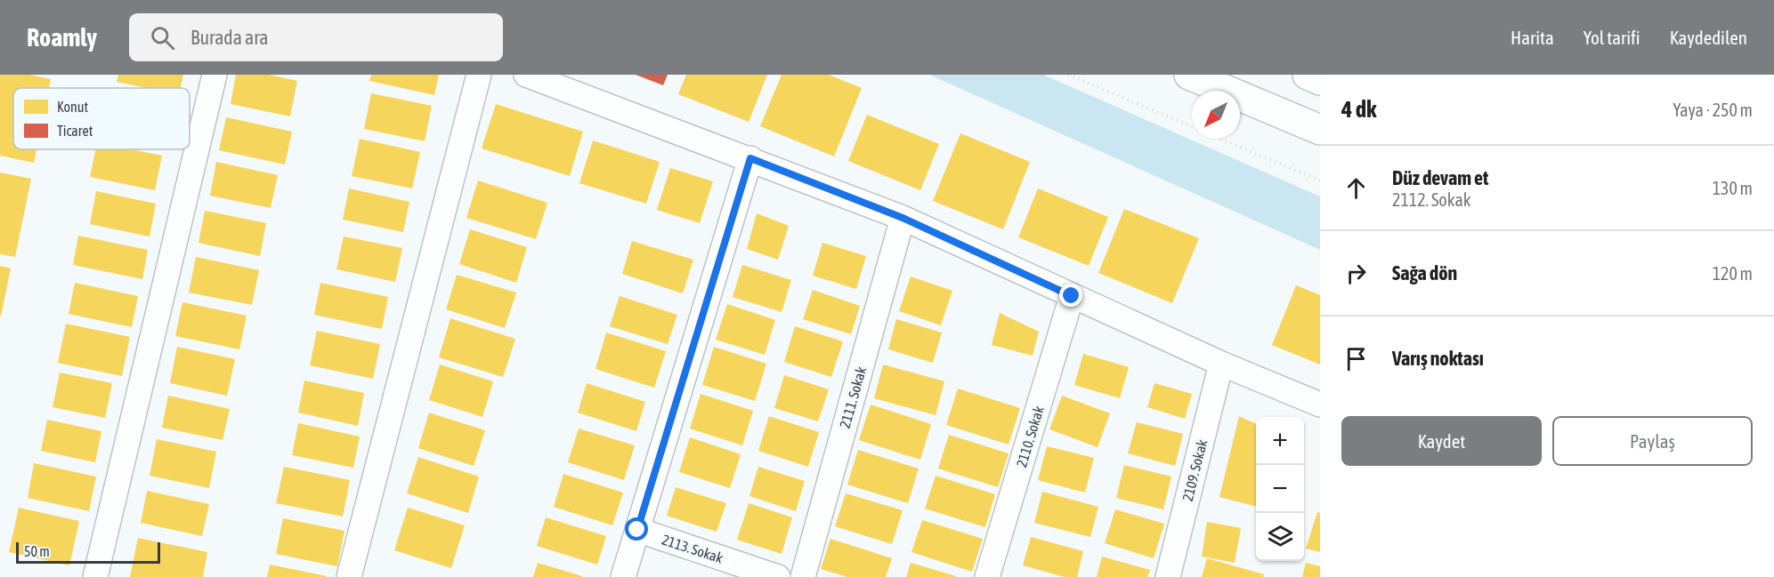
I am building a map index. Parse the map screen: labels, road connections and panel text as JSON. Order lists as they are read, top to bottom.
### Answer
{
  "streets": {
    "street": [
      "2111. Sokak",
      "2110. Sokak",
      "2109. Sokak",
      "2113. Sokak"
    ]
  },
  "legend": ["Konut", "Ticaret"],
  "scale_bar": "50 m",
  "north": "bottom left",
  "page": {
    "header": "Roamly",
    "search": "Burada ara",
    "nav": ["Harita", "Yol tarifi", "Kaydedilen"],
    "heading": ["4 dk", "Yaya · 250 m"],
    "list": [
      ["Düz devam et", "2112. Sokak", "130 m"],
      ["Sağa dön", "120 m"],
      "Varış noktası"
    ],
    "buttons": ["Kaydet", "Paylaş"],
    "map_buttons": ["+", "−"],
    "scale": "50 m"
  }
}
